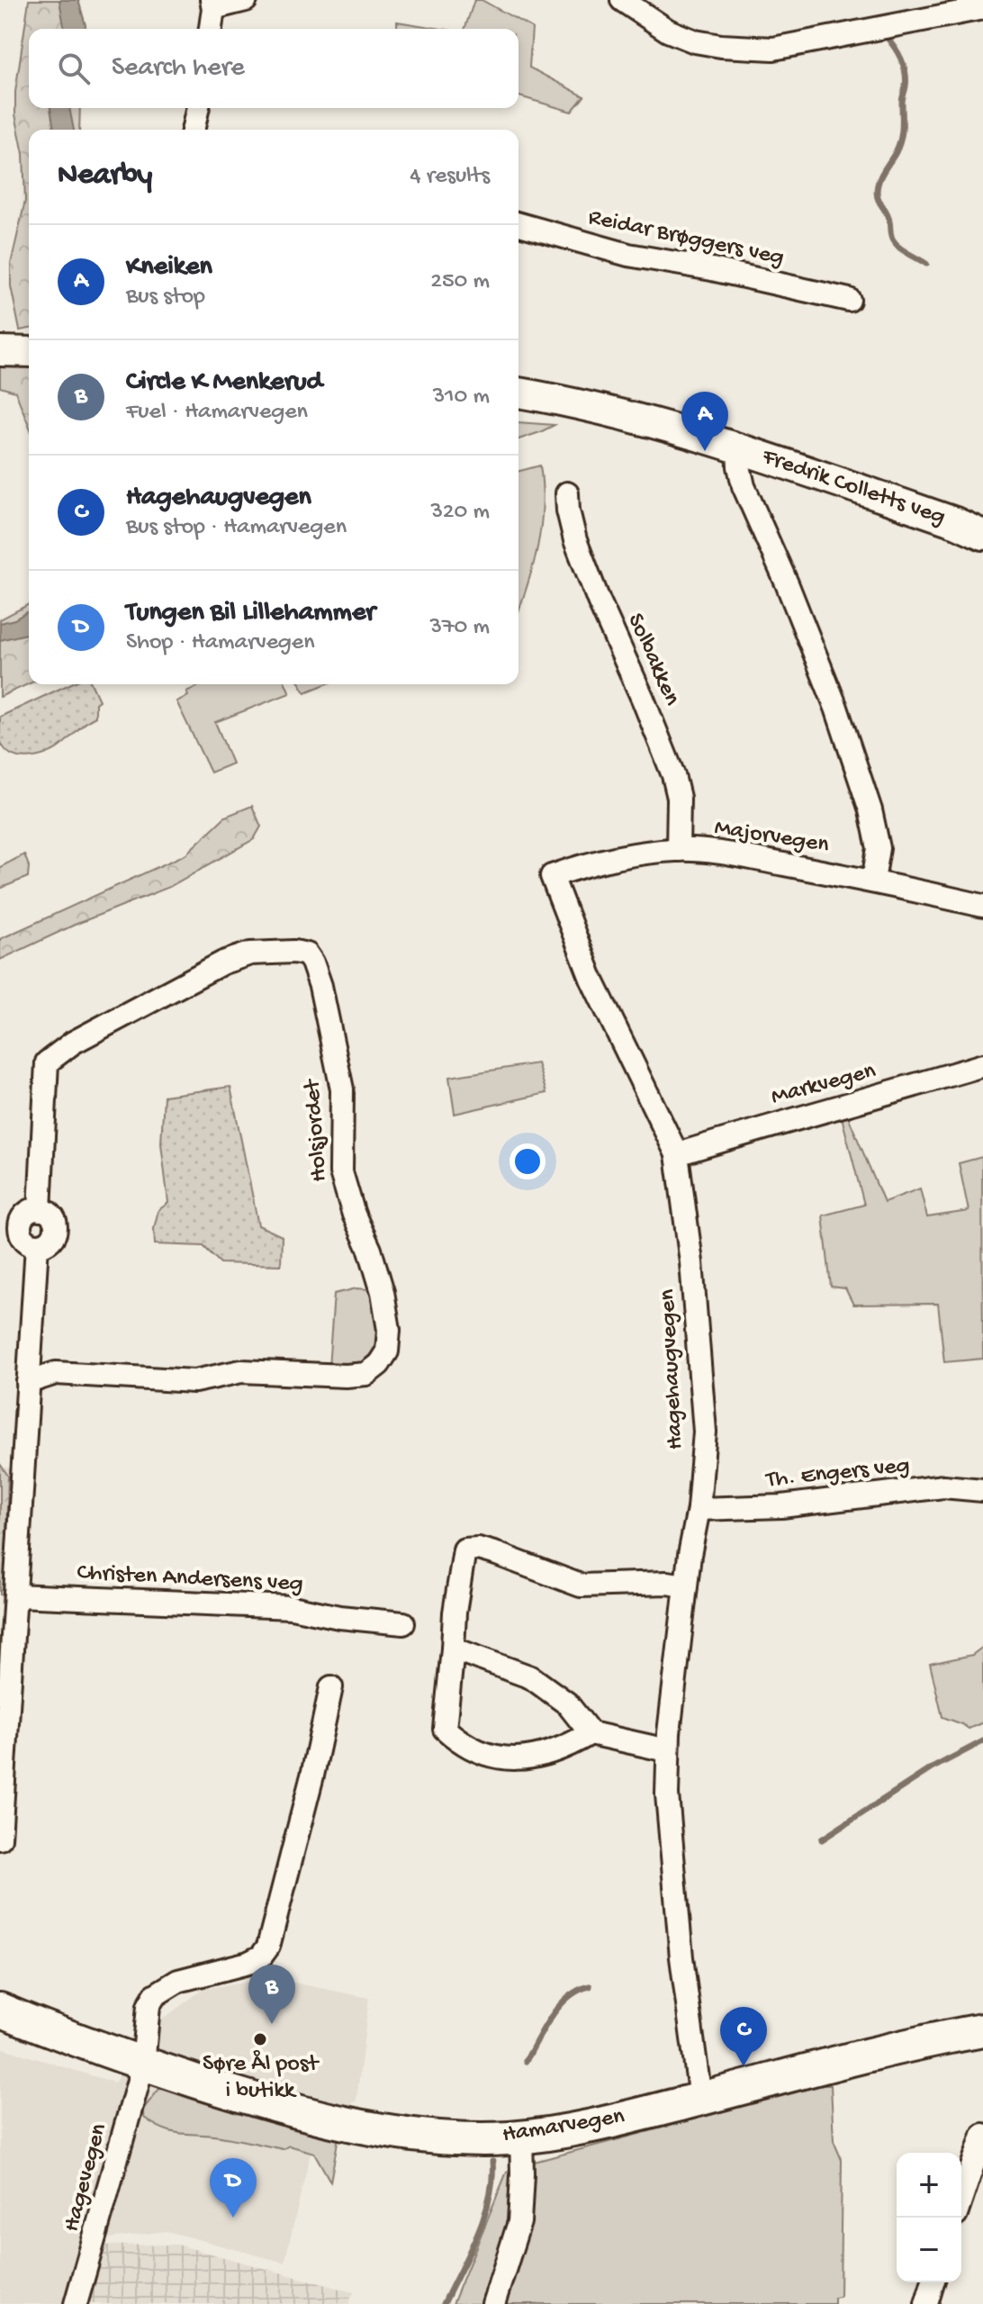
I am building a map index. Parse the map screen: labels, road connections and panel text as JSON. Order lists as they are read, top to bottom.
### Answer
{
  "streets": {
    "main road": ["Hamarvegen"],
    "street": [
      "Reidar Brøggers veg",
      "Fredrik Colletts veg",
      "Solbakken",
      "Majorvegen",
      "Markvegen",
      "Holsjordet",
      "Hagehaugvegen",
      "Th. Engers veg",
      "Christen Andersens veg",
      "Hagevegen"
    ]
  },
  "crossings": [
    ["Solbakken", "Majorvegen"],
    ["Majorvegen", "Hagehaugvegen"],
    ["Markvegen", "Hagehaugvegen"],
    ["Hagehaugvegen", "Th. Engers veg"],
    ["Hagehaugvegen", "Hamarvegen"],
    ["Hamarvegen", "Hagevegen"]
  ],
  "places": ["Søre Ål post i butikk"],
  "page": {
    "search": "Search here",
    "heading": ["Nearby", "4 results"],
    "list": [
      {
        "mark": "A",
        "name": "Kneiken",
        "note": "Bus stop",
        "value": "250 m"
      },
      {
        "mark": "B",
        "name": "Circle K Menkerud",
        "note": "Fuel · Hamarvegen",
        "value": "310 m"
      },
      {
        "mark": "C",
        "name": "Hagehaugvegen",
        "note": "Bus stop · Hamarvegen",
        "value": "320 m"
      },
      {
        "mark": "D",
        "name": "Tungen Bil Lillehammer",
        "note": "Shop · Hamarvegen",
        "value": "370 m"
      }
    ],
    "pins": [
      "A",
      "B",
      "C",
      "D"
    ],
    "map_buttons": ["+", "−"]
  }
}
